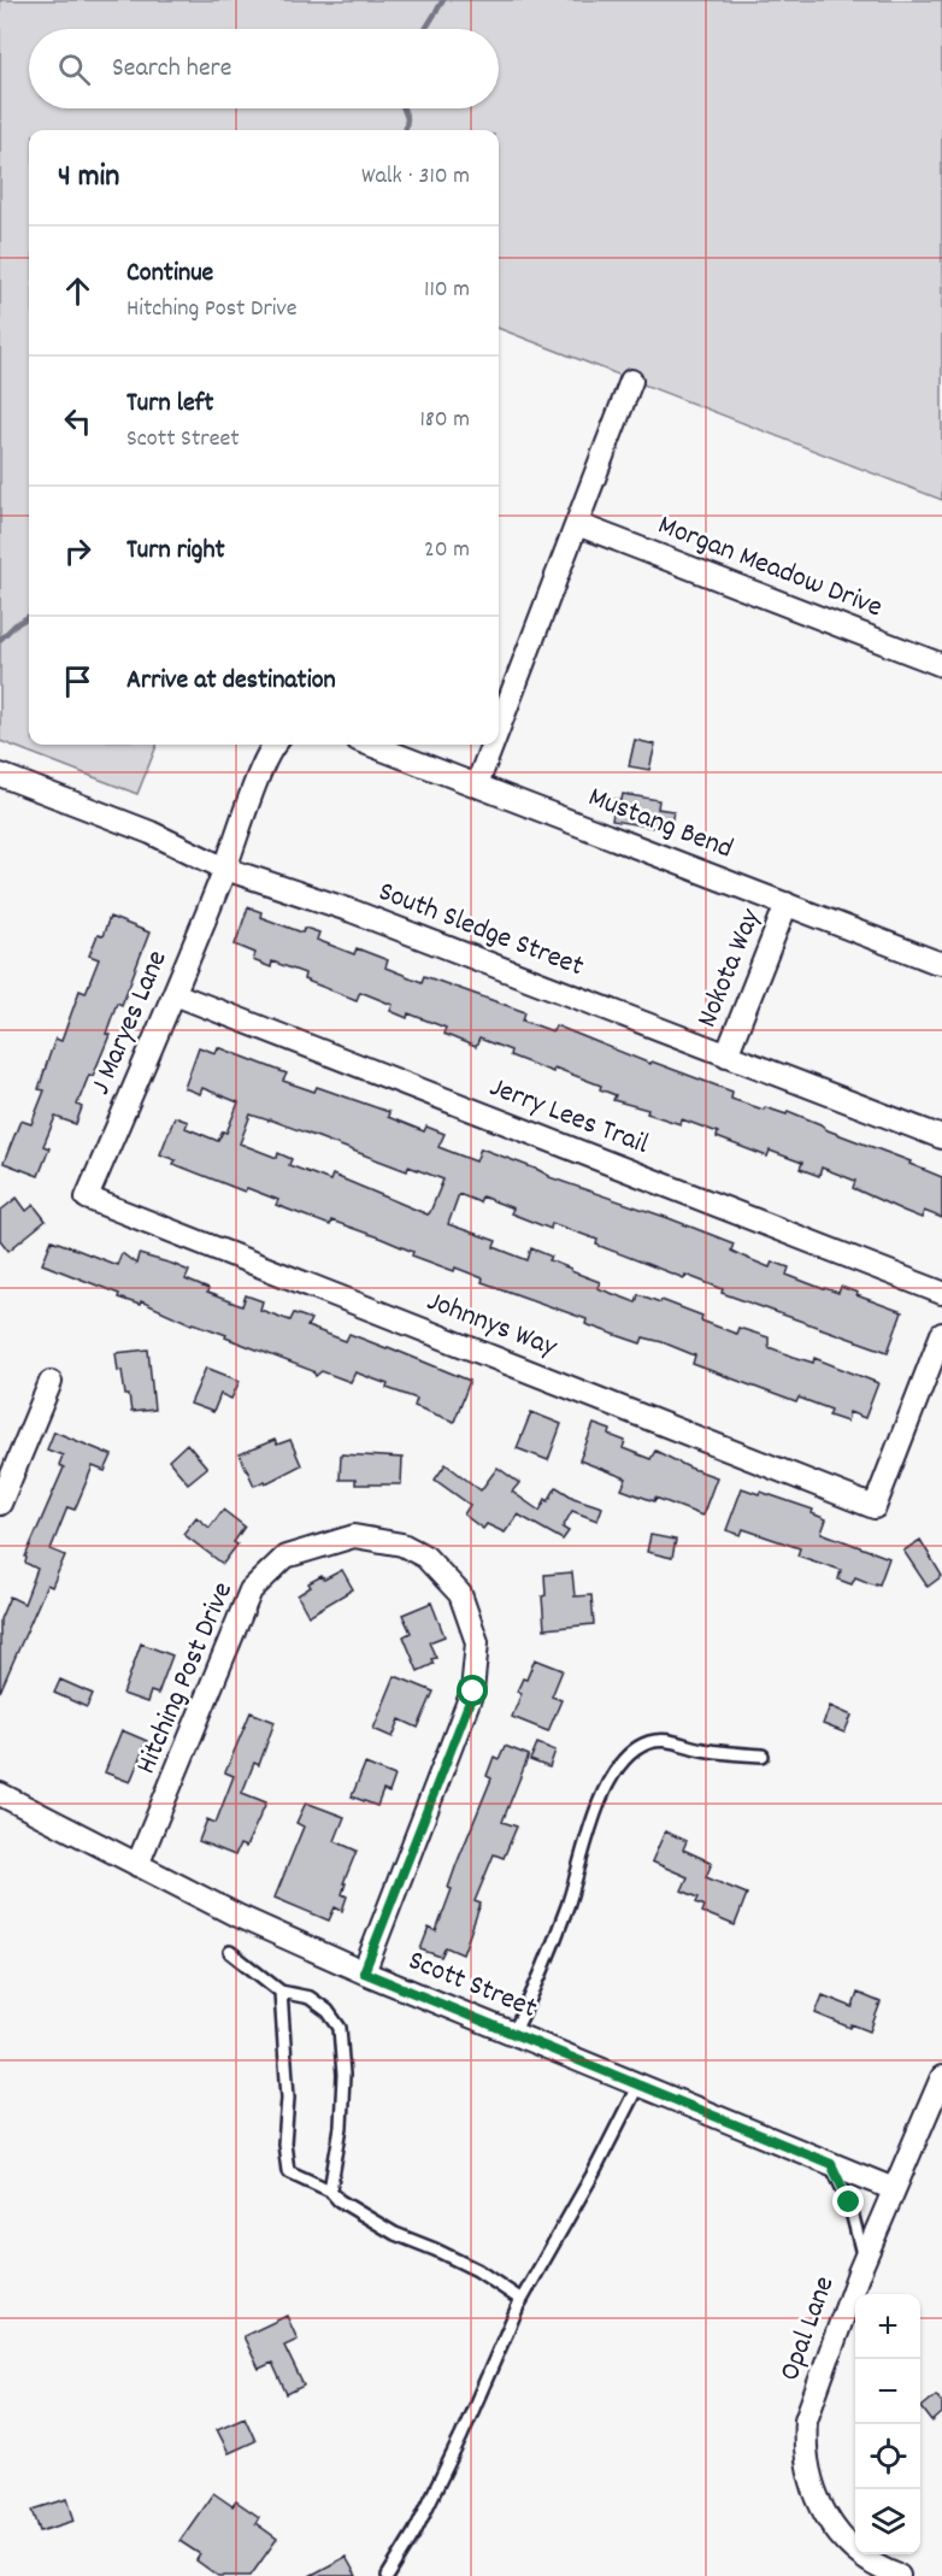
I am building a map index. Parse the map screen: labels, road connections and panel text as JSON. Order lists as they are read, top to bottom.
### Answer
{
  "streets": {
    "street": [
      "Morgan Meadow Drive",
      "Mustang Bend",
      "South Sledge Street",
      "Nokota Way",
      "J Maryes Lane",
      "Jerry Lees Trail",
      "Johnnys Way",
      "Hitching Post Drive",
      "Scott Street",
      "Opal Lane"
    ]
  },
  "crossings": [
    ["Mustang Bend", "Nokota Way"],
    ["South Sledge Street", "Nokota Way"],
    ["South Sledge Street", "J Maryes Lane"],
    ["J Maryes Lane", "Jerry Lees Trail"],
    ["J Maryes Lane", "Johnnys Way"],
    ["Hitching Post Drive", "Scott Street"],
    ["Scott Street", "Opal Lane"]
  ],
  "page": {
    "search": "Search here",
    "heading": ["4 min", "Walk · 310 m"],
    "list": [
      ["Continue", "Hitching Post Drive", "110 m"],
      ["Turn left", "Scott Street", "180 m"],
      ["Turn right", "20 m"],
      "Arrive at destination"
    ],
    "map_buttons": ["+", "−"]
  }
}
